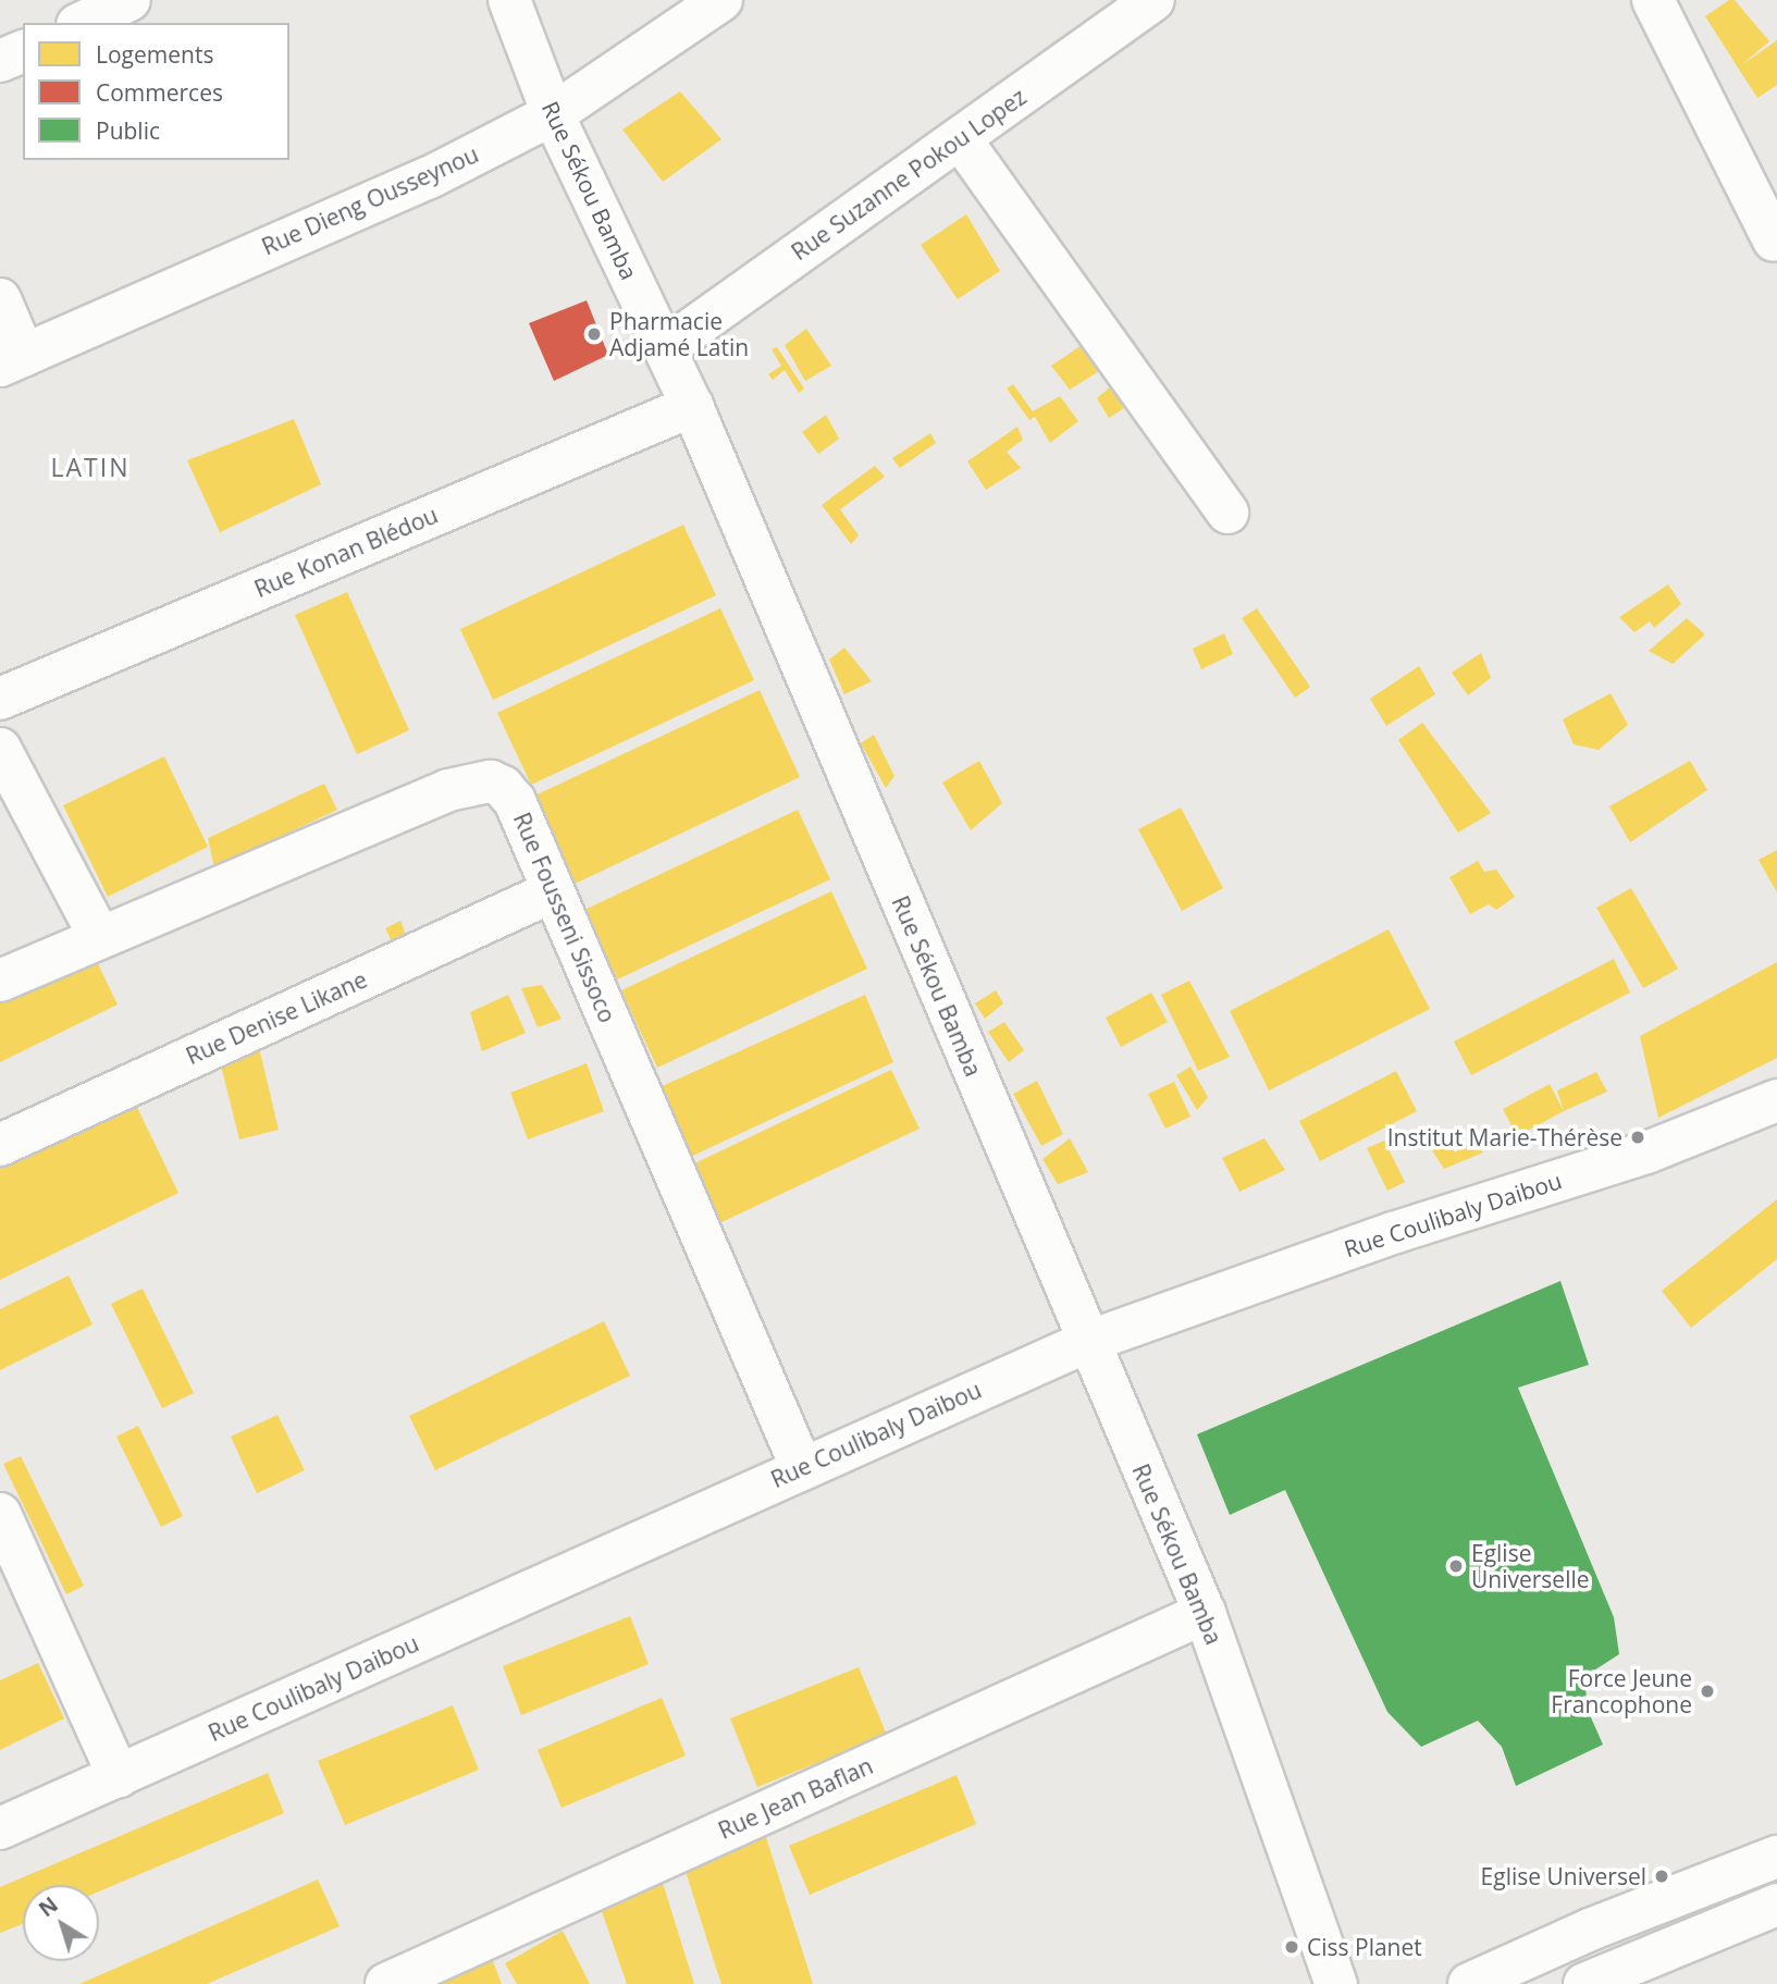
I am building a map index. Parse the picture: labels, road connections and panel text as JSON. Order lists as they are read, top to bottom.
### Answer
{
  "streets": {
    "street": [
      "Rue Suzanne Pokou Lopez",
      "Rue Sékou Bamba",
      "Rue Dieng Ousseynou",
      "Rue Konan Blédou",
      "Rue Fousseni Sissoco",
      "Rue Denise Likane",
      "Rue Coulibaly Daibou",
      "Rue Jean Baflan"
    ]
  },
  "crossings": [
    ["Rue Suzanne Pokou Lopez", "Rue Sékou Bamba"],
    ["Rue Sékou Bamba", "Rue Dieng Ousseynou"],
    ["Rue Sékou Bamba", "Rue Konan Blédou"],
    ["Rue Sékou Bamba", "Rue Coulibaly Daibou"],
    ["Rue Sékou Bamba", "Rue Jean Baflan"],
    ["Rue Fousseni Sissoco", "Rue Denise Likane"],
    ["Rue Fousseni Sissoco", "Rue Coulibaly Daibou"]
  ],
  "districts": ["LATIN"],
  "places": [
    "Pharmacie Adjamé Latin",
    "Institut Marie-Thérèse",
    "Eglise Universelle",
    "Force Jeune Francophone",
    "Eglise Universel",
    "Ciss Planet"
  ],
  "legend": ["Logements", "Commerces", "Public"],
  "north": "top left"
}
